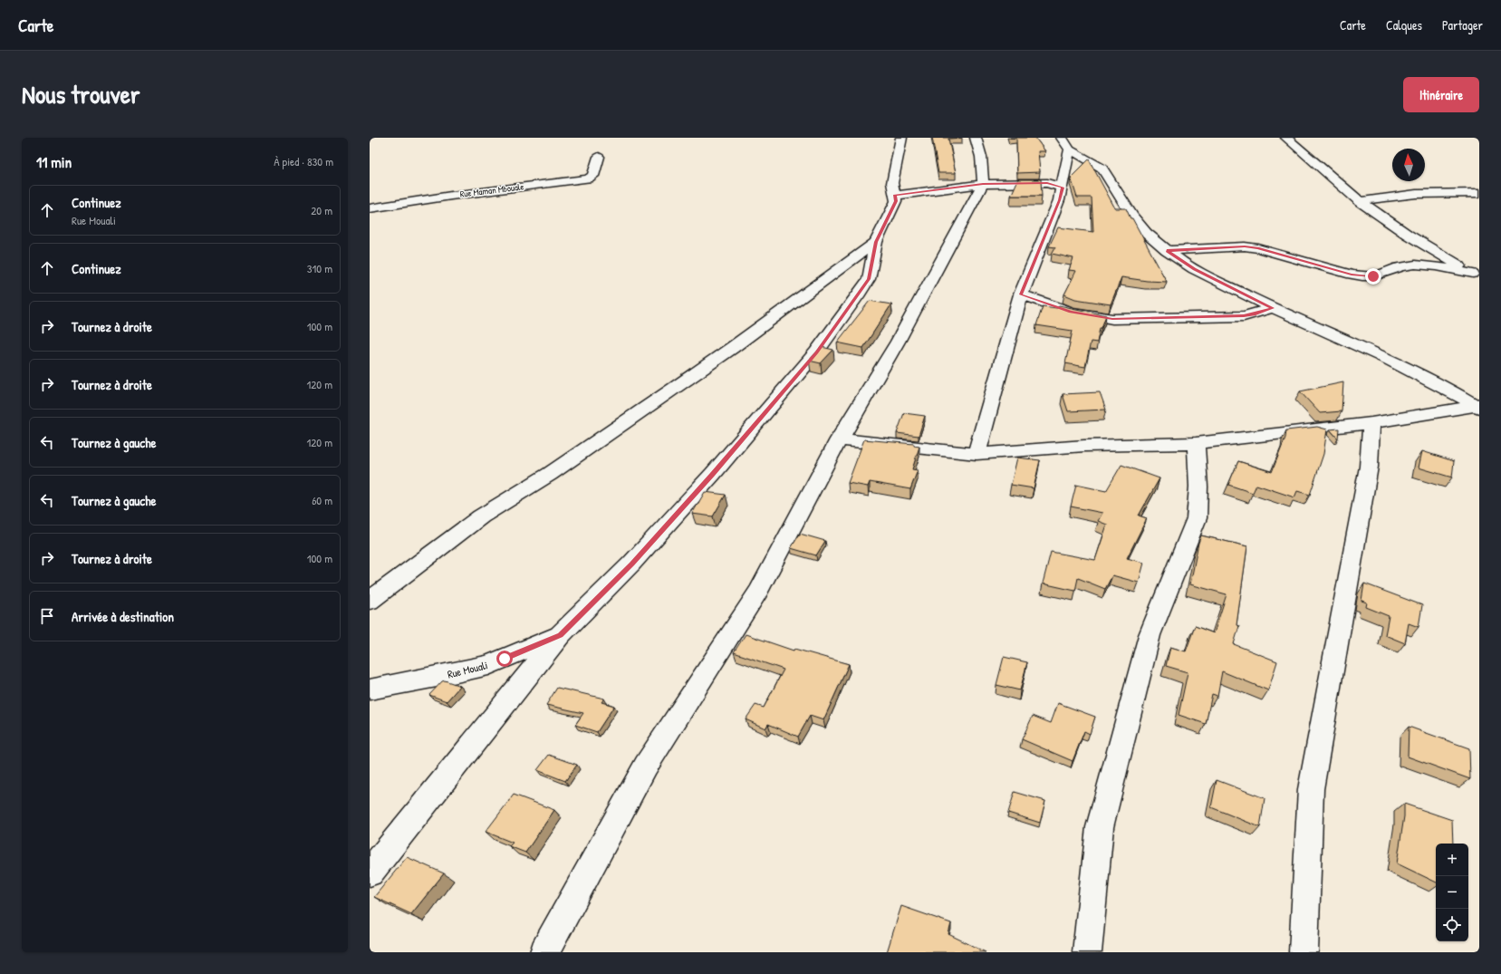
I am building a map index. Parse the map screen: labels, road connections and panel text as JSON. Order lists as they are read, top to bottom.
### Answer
{
  "streets": {
    "street": ["Rue Maman Mbouale", "Rue Mouali"]
  },
  "north": "top",
  "page": {
    "header": "Carte",
    "nav": ["Carte", "Calques", "Partager"],
    "title": "Nous trouver",
    "buttons": "Itinéraire",
    "heading": ["11 min", "À pied · 830 m"],
    "list": [
      ["Continuez", "Rue Mouali", "20 m"],
      ["Continuez", "310 m"],
      ["Tournez à droite", "100 m"],
      ["Tournez à droite", "120 m"],
      ["Tournez à gauche", "120 m"],
      ["Tournez à gauche", "60 m"],
      ["Tournez à droite", "100 m"],
      "Arrivée à destination"
    ],
    "map_buttons": ["+", "−"]
  }
}
